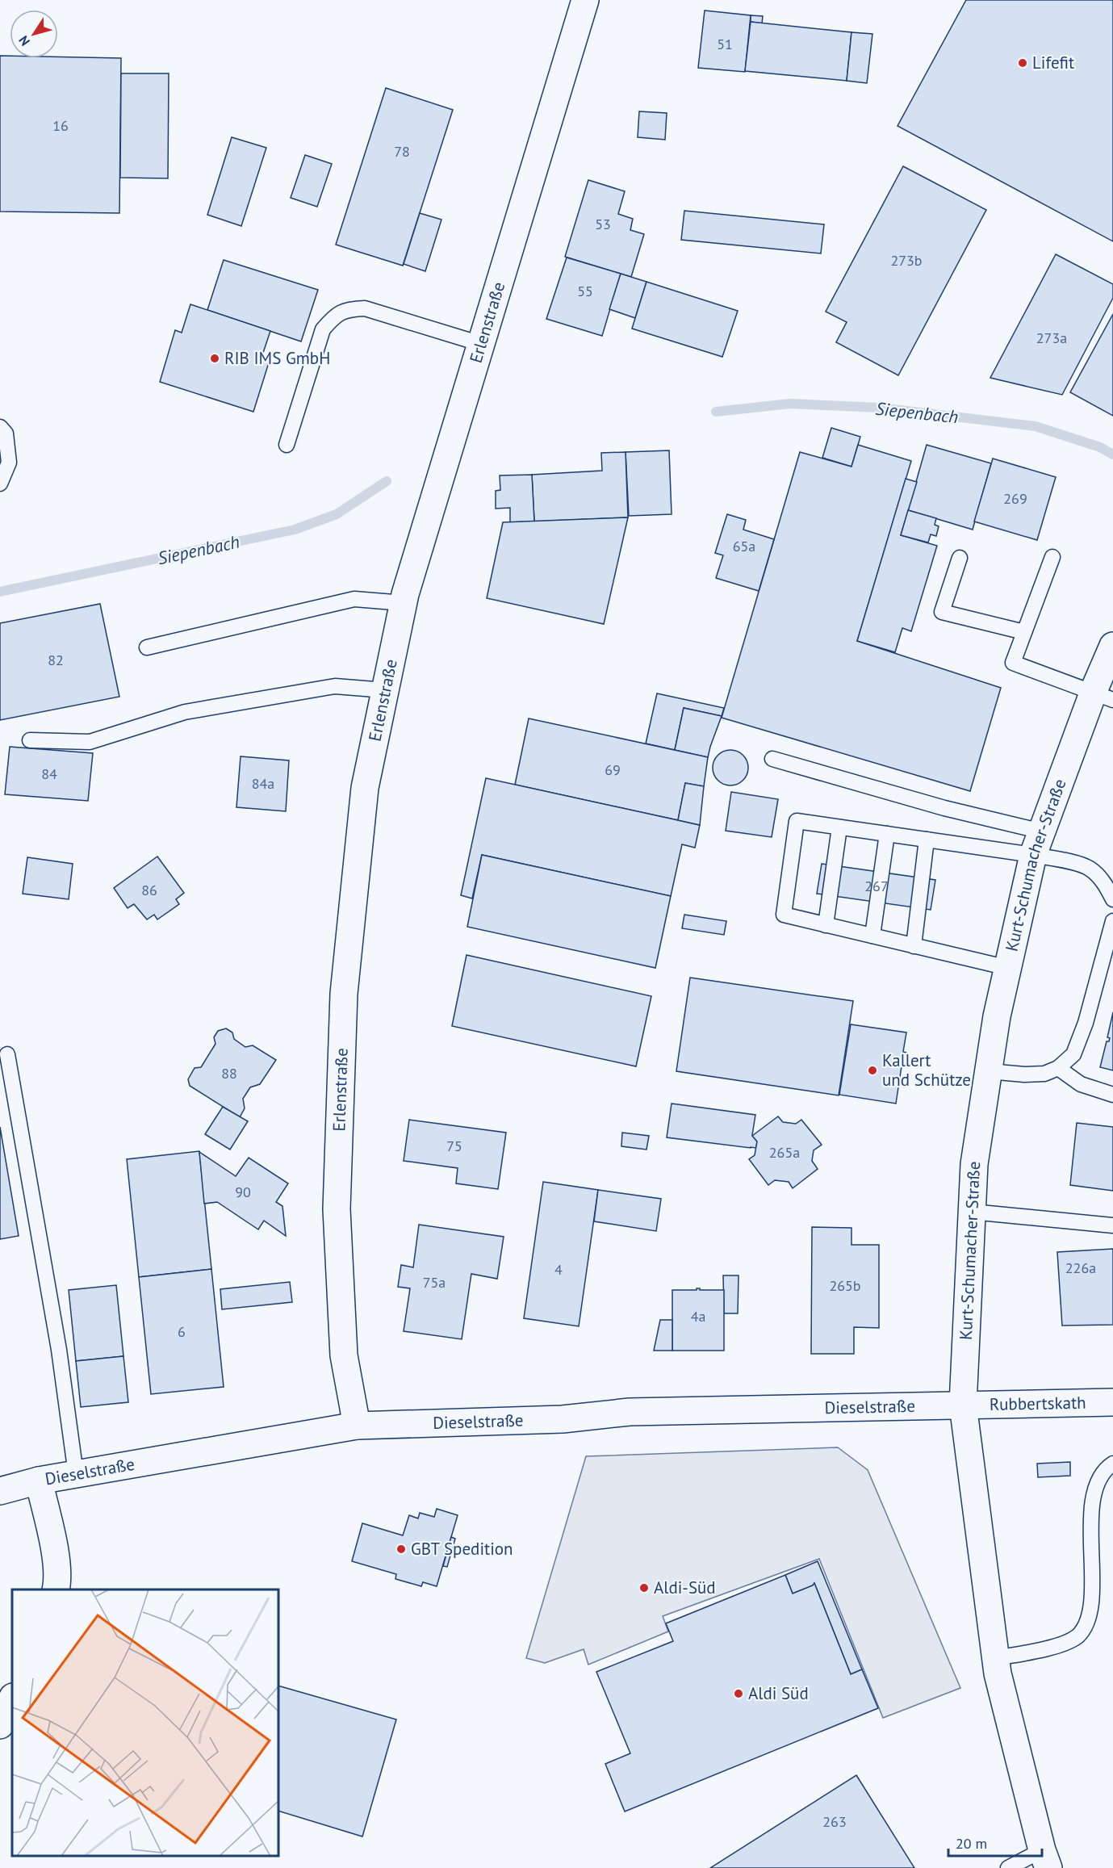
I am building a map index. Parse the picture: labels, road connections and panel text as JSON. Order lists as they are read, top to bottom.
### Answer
{
  "streets": {
    "street": [
      "Erlenstraße",
      "Kurt-Schumacher-Straße",
      "Rubbertskath",
      "Dieselstraße"
    ]
  },
  "crossings": [
    ["Erlenstraße", "Dieselstraße"],
    ["Kurt-Schumacher-Straße", "Rubbertskath"],
    ["Kurt-Schumacher-Straße", "Dieselstraße"],
    ["Rubbertskath", "Dieselstraße"]
  ],
  "water": ["Siepenbach"],
  "places": [
    "Lifefit",
    "RIB IMS GmbH",
    "Kallert und Schütze",
    "GBT Spedition",
    "Aldi-Süd",
    "Aldi Süd"
  ],
  "house_numbers": [
    "51",
    "16",
    "78",
    "53",
    "273b",
    "55",
    "273a",
    "269",
    "65a",
    "82",
    "69",
    "84",
    "84a",
    "267",
    "86",
    "88",
    "75",
    "265a",
    "90",
    "226a",
    "4",
    "75a",
    "265b",
    "4a",
    "6",
    "263"
  ],
  "scale_bar": "20 m",
  "north": "bottom left"
}
